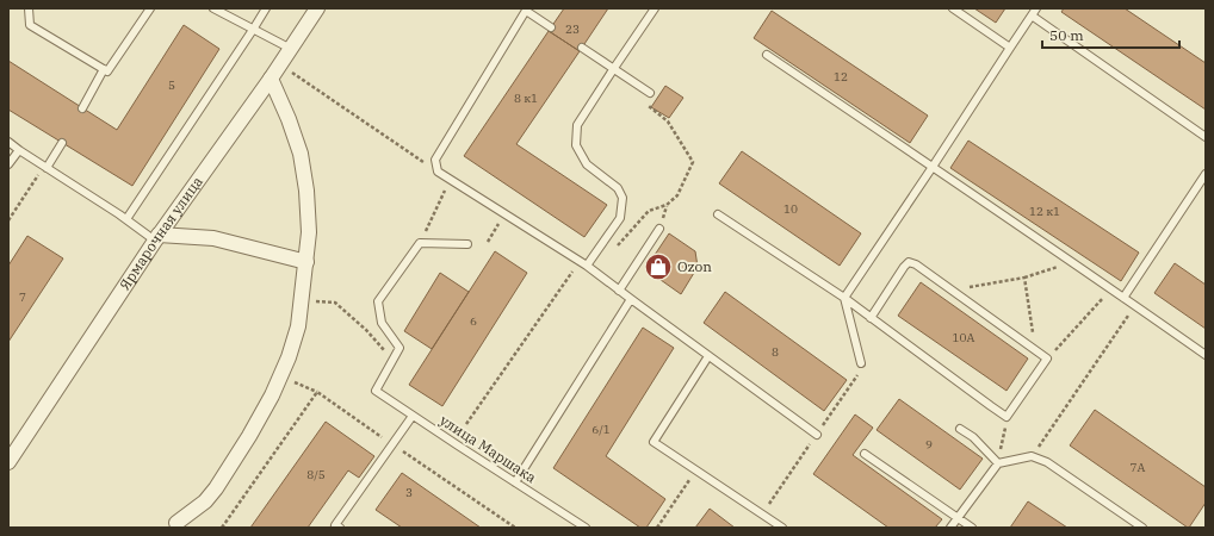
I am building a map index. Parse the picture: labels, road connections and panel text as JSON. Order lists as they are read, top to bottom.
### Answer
{
  "streets": {
    "street": ["Ярмарочная улица"],
    "lane": ["улица Маршака"]
  },
  "places": {
    "shop": ["Ozon"]
  },
  "house_numbers": [
    "23",
    "12",
    "5",
    "8 к1",
    "10",
    "12 к1",
    "7",
    "6",
    "10А",
    "8",
    "6/1",
    "9",
    "7А",
    "8/5",
    "3"
  ],
  "scale_bar": "50 m"
}
